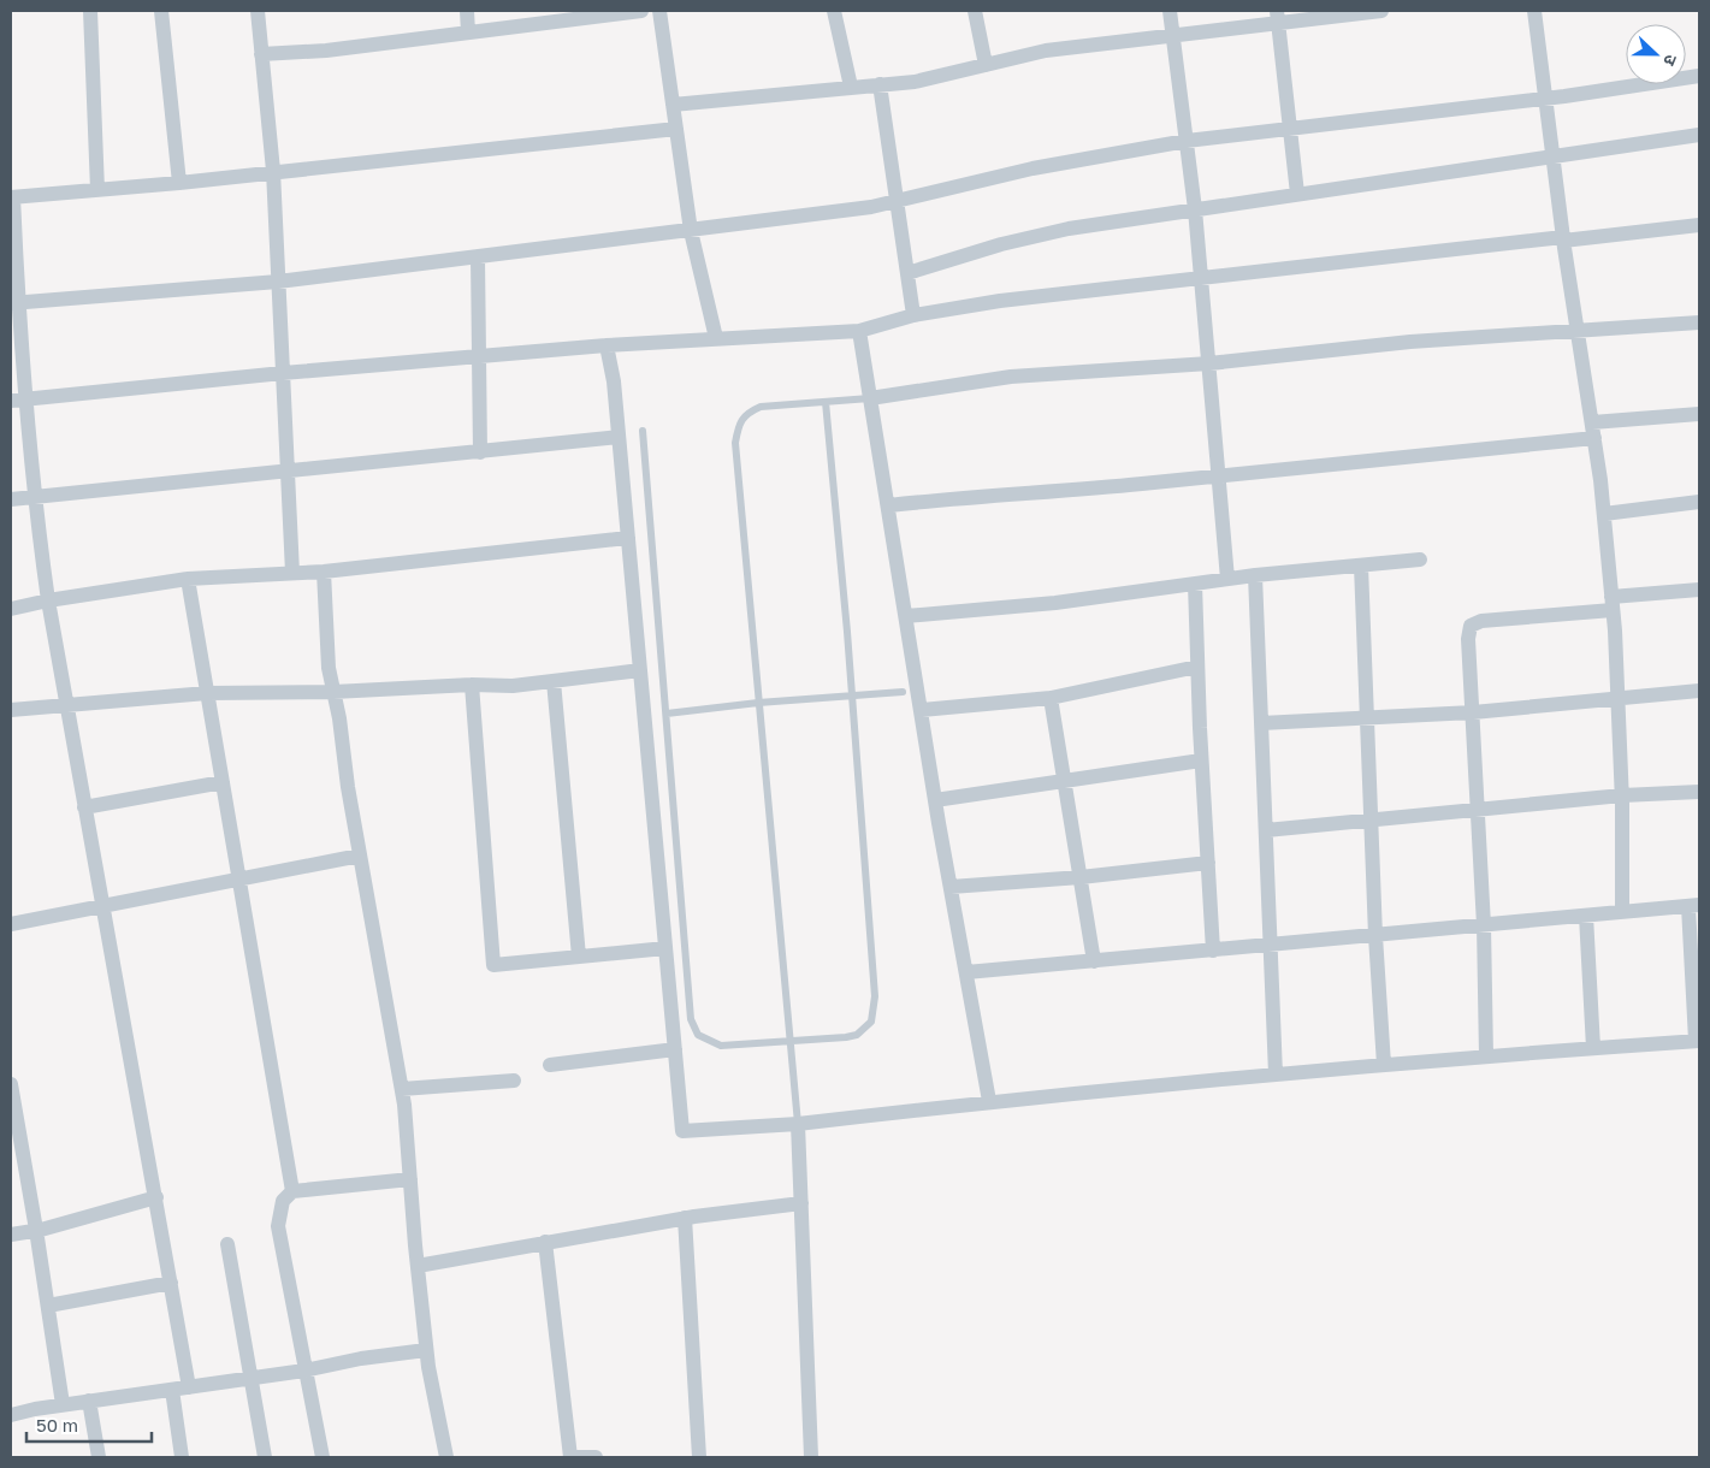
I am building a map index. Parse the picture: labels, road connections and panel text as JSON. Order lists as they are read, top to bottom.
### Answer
{
  "scale_bar": "50 m",
  "north": "right"
}
